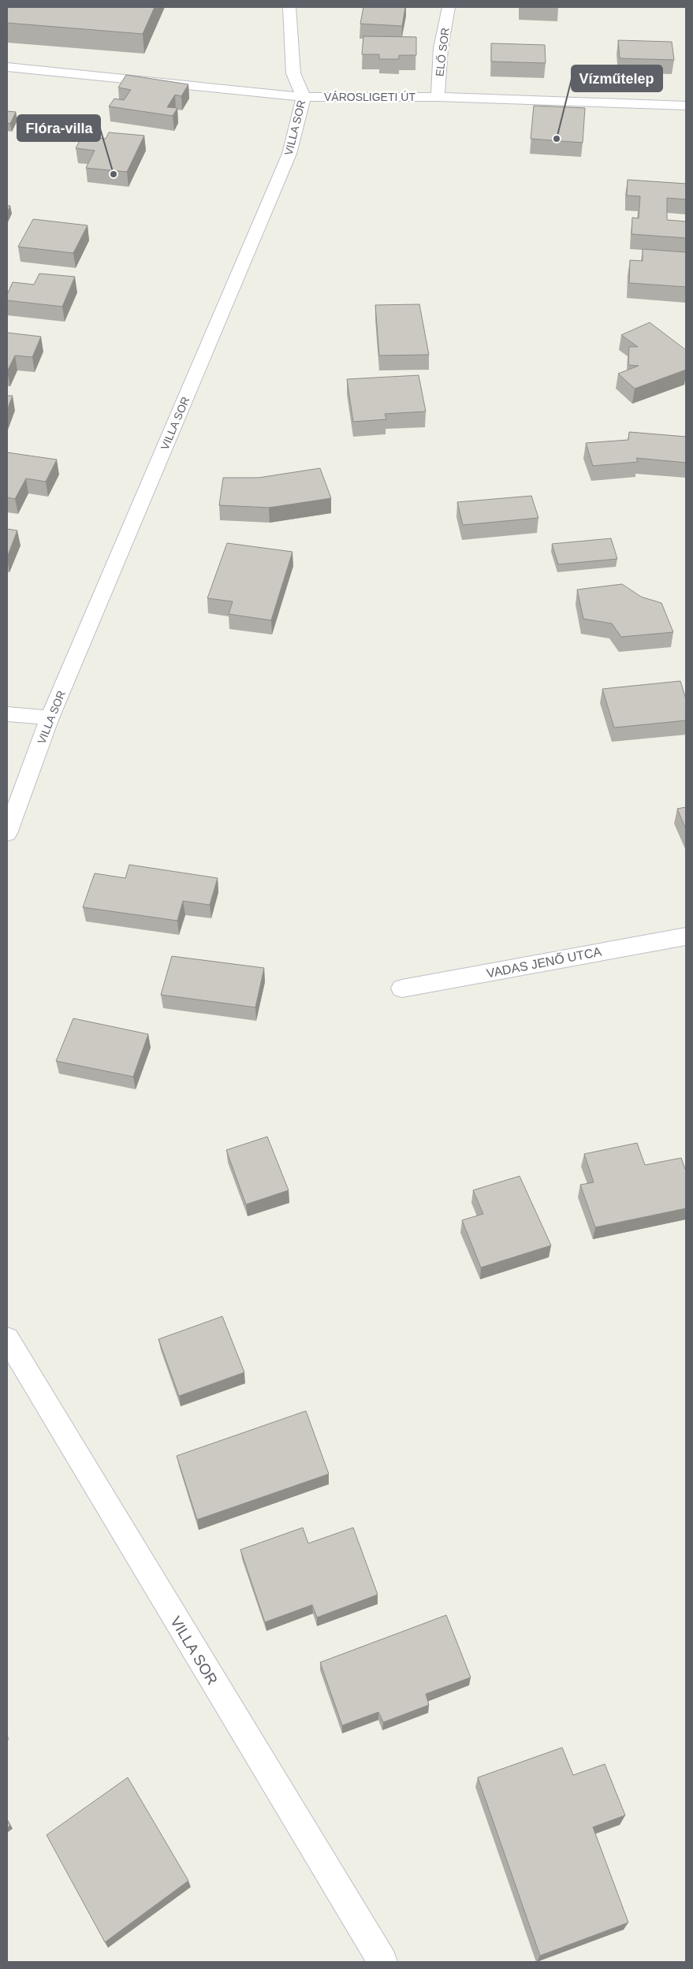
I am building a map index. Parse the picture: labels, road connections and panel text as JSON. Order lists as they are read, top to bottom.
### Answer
{
  "streets": {
    "street": [
      "ELŐ SOR",
      "VÁROSLIGETI ÚT",
      "VILLA SOR",
      "VADAS JENŐ UTCA"
    ]
  },
  "crossings": [
    ["ELŐ SOR", "VÁROSLIGETI ÚT"],
    ["VÁROSLIGETI ÚT", "VILLA SOR"]
  ],
  "places": ["Vízműtelep", "Flóra-villa"]
}
